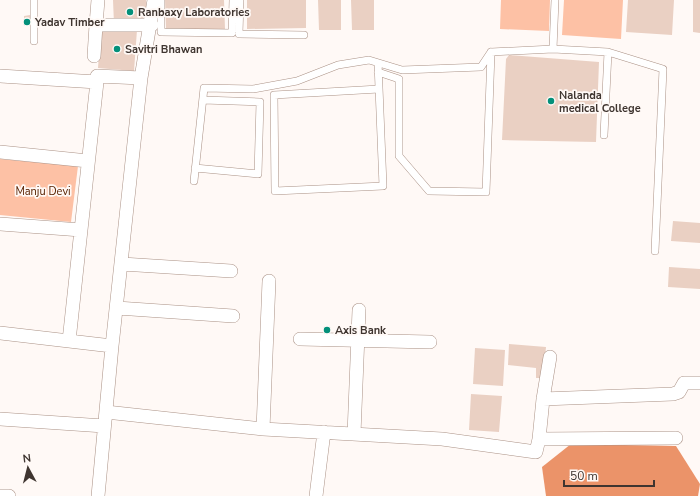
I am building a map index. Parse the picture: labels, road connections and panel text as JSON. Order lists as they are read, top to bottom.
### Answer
{
  "parks": ["Manju Devi"],
  "places": [
    "Ranbaxy Laboratories",
    "Yadav Timber",
    "Savitri Bhawan",
    "Nalanda medical College",
    "Axis Bank"
  ],
  "scale_bar": "50 m",
  "north": "top"
}
